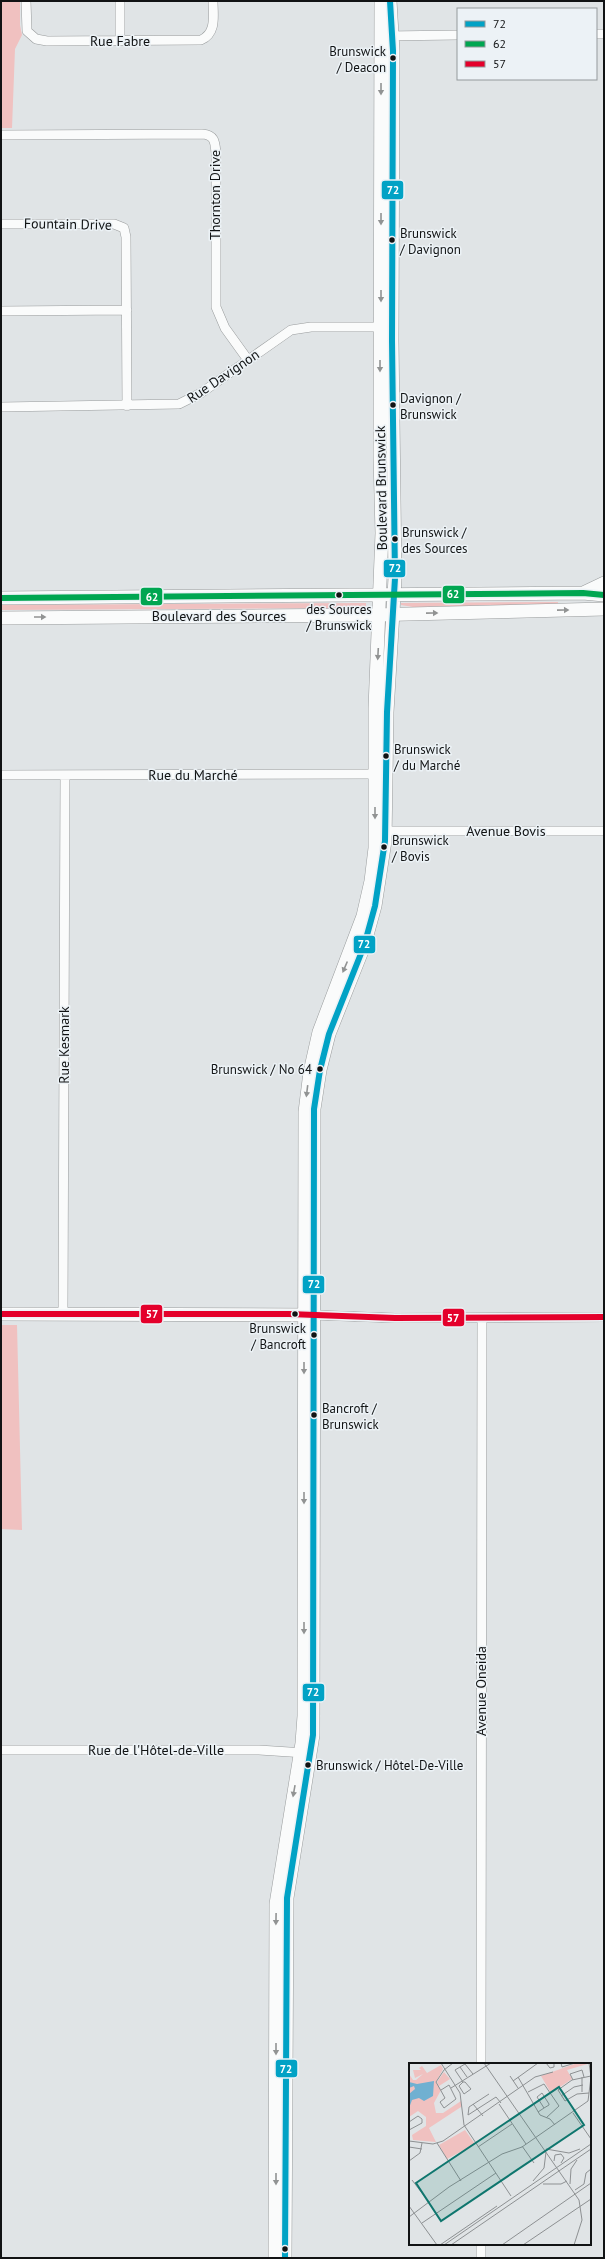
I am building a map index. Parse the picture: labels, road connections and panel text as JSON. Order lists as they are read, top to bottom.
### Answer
{
  "streets": {
    "street": [
      "Rue Fabre",
      "Thornton Drive",
      "Fountain Drive",
      "Rue Davignon",
      "Boulevard Brunswick",
      "Boulevard des Sources",
      "Rue du Marché",
      "Avenue Bovis",
      "Rue Kesmark",
      "Avenue Oneida",
      "Rue de l'Hôtel-de-Ville"
    ]
  },
  "crossings": [
    ["Thornton Drive", "Rue Davignon"],
    ["Fountain Drive", "Rue Davignon"],
    ["Rue Davignon", "Boulevard Brunswick"],
    ["Boulevard Brunswick", "Boulevard des Sources"],
    ["Boulevard Brunswick", "Rue du Marché"],
    ["Boulevard Brunswick", "Avenue Bovis"],
    ["Boulevard Brunswick", "Rue de l'Hôtel-de-Ville"],
    ["Rue du Marché", "Rue Kesmark"]
  ],
  "places": [
    "Brunswick / Deacon",
    "Brunswick / Davignon",
    "Davignon / Brunswick",
    "Brunswick / des Sources",
    "des Sources / Brunswick",
    "Brunswick / du Marché",
    "Brunswick / Bovis",
    "Brunswick / No 64",
    "Brunswick / Bancroft",
    "Bancroft / Brunswick",
    "Brunswick / Hôtel-De-Ville"
  ],
  "lines": ["transit line 72", "transit line 62", "transit line 57"],
  "legend": ["72", "62", "57"]
}
